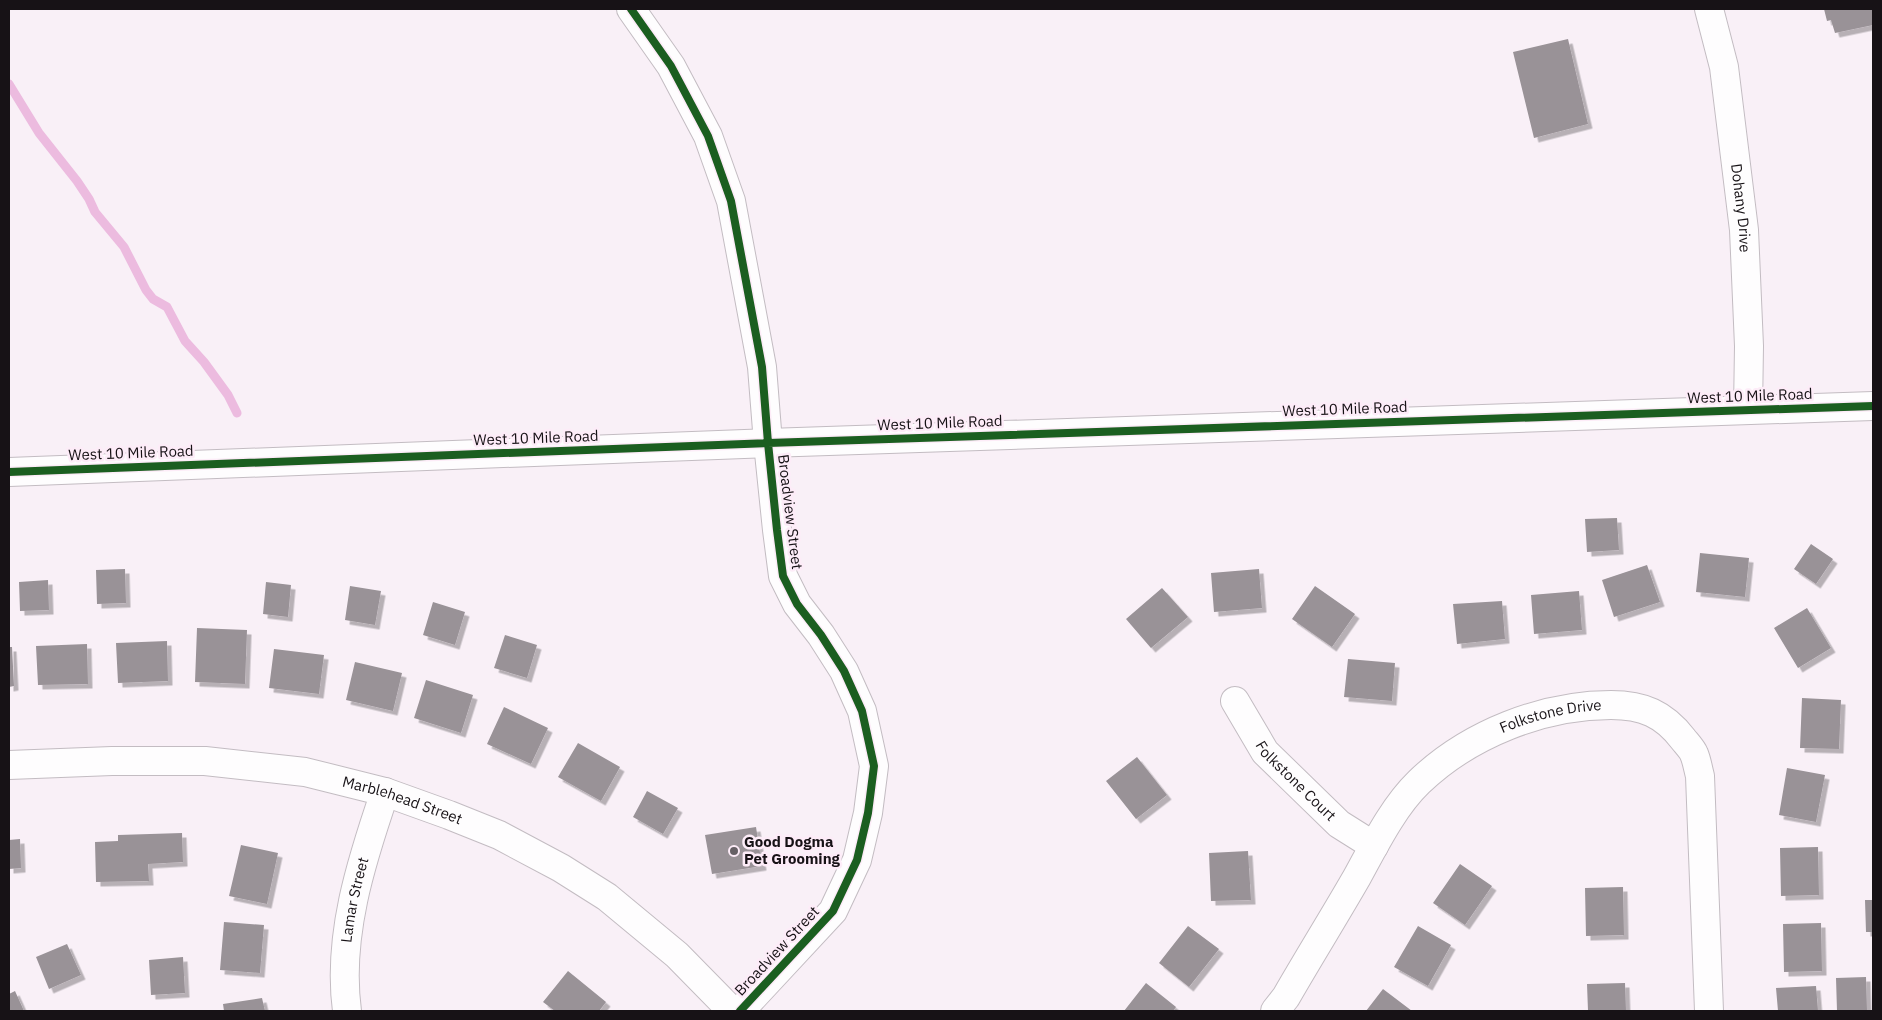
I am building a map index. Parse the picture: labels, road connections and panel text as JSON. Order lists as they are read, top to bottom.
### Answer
{
  "streets": {
    "street": [
      "Dohany Drive",
      "West 10 Mile Road",
      "Broadview Street",
      "Folkstone Drive",
      "Folkstone Court",
      "Marblehead Street",
      "Lamar Street"
    ]
  },
  "crossings": [
    ["Dohany Drive", "West 10 Mile Road"],
    ["West 10 Mile Road", "Broadview Street"],
    ["Folkstone Drive", "Folkstone Court"],
    ["Marblehead Street", "Lamar Street"]
  ],
  "places": ["Good Dogma Pet Grooming"]
}
